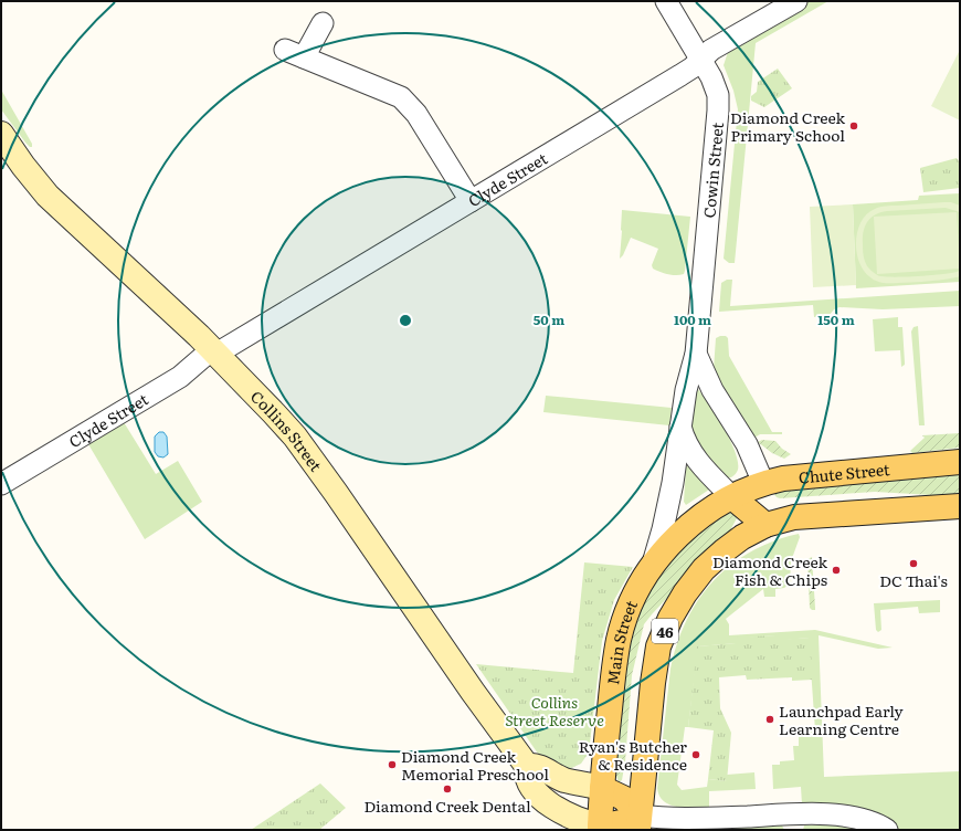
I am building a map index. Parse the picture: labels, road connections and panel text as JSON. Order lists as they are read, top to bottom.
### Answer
{
  "streets": {
    "main road": [
      "Collins Street",
      "Chute Street",
      "46",
      "Main Street"
    ],
    "street": ["Cowin Street", "Clyde Street"]
  },
  "crossings": [
    ["Cowin Street", "Clyde Street"],
    ["Cowin Street", "Chute Street"],
    ["Cowin Street", "Main Street"],
    ["Clyde Street", "Collins Street"],
    ["Collins Street", "46"],
    ["Collins Street", "Main Street"],
    ["Chute Street", "Main Street"]
  ],
  "parks": ["Collins Street Reserve"],
  "places": [
    "Diamond Creek Primary School",
    "DC Thai's",
    "Diamond Creek Fish & Chips",
    "Launchpad Early Learning Centre",
    "Ryan's Butcher & Residence",
    "Diamond Creek Memorial Preschool",
    "Diamond Creek Dental"
  ],
  "rings": ["50 m", "100 m", "150 m"]
}
